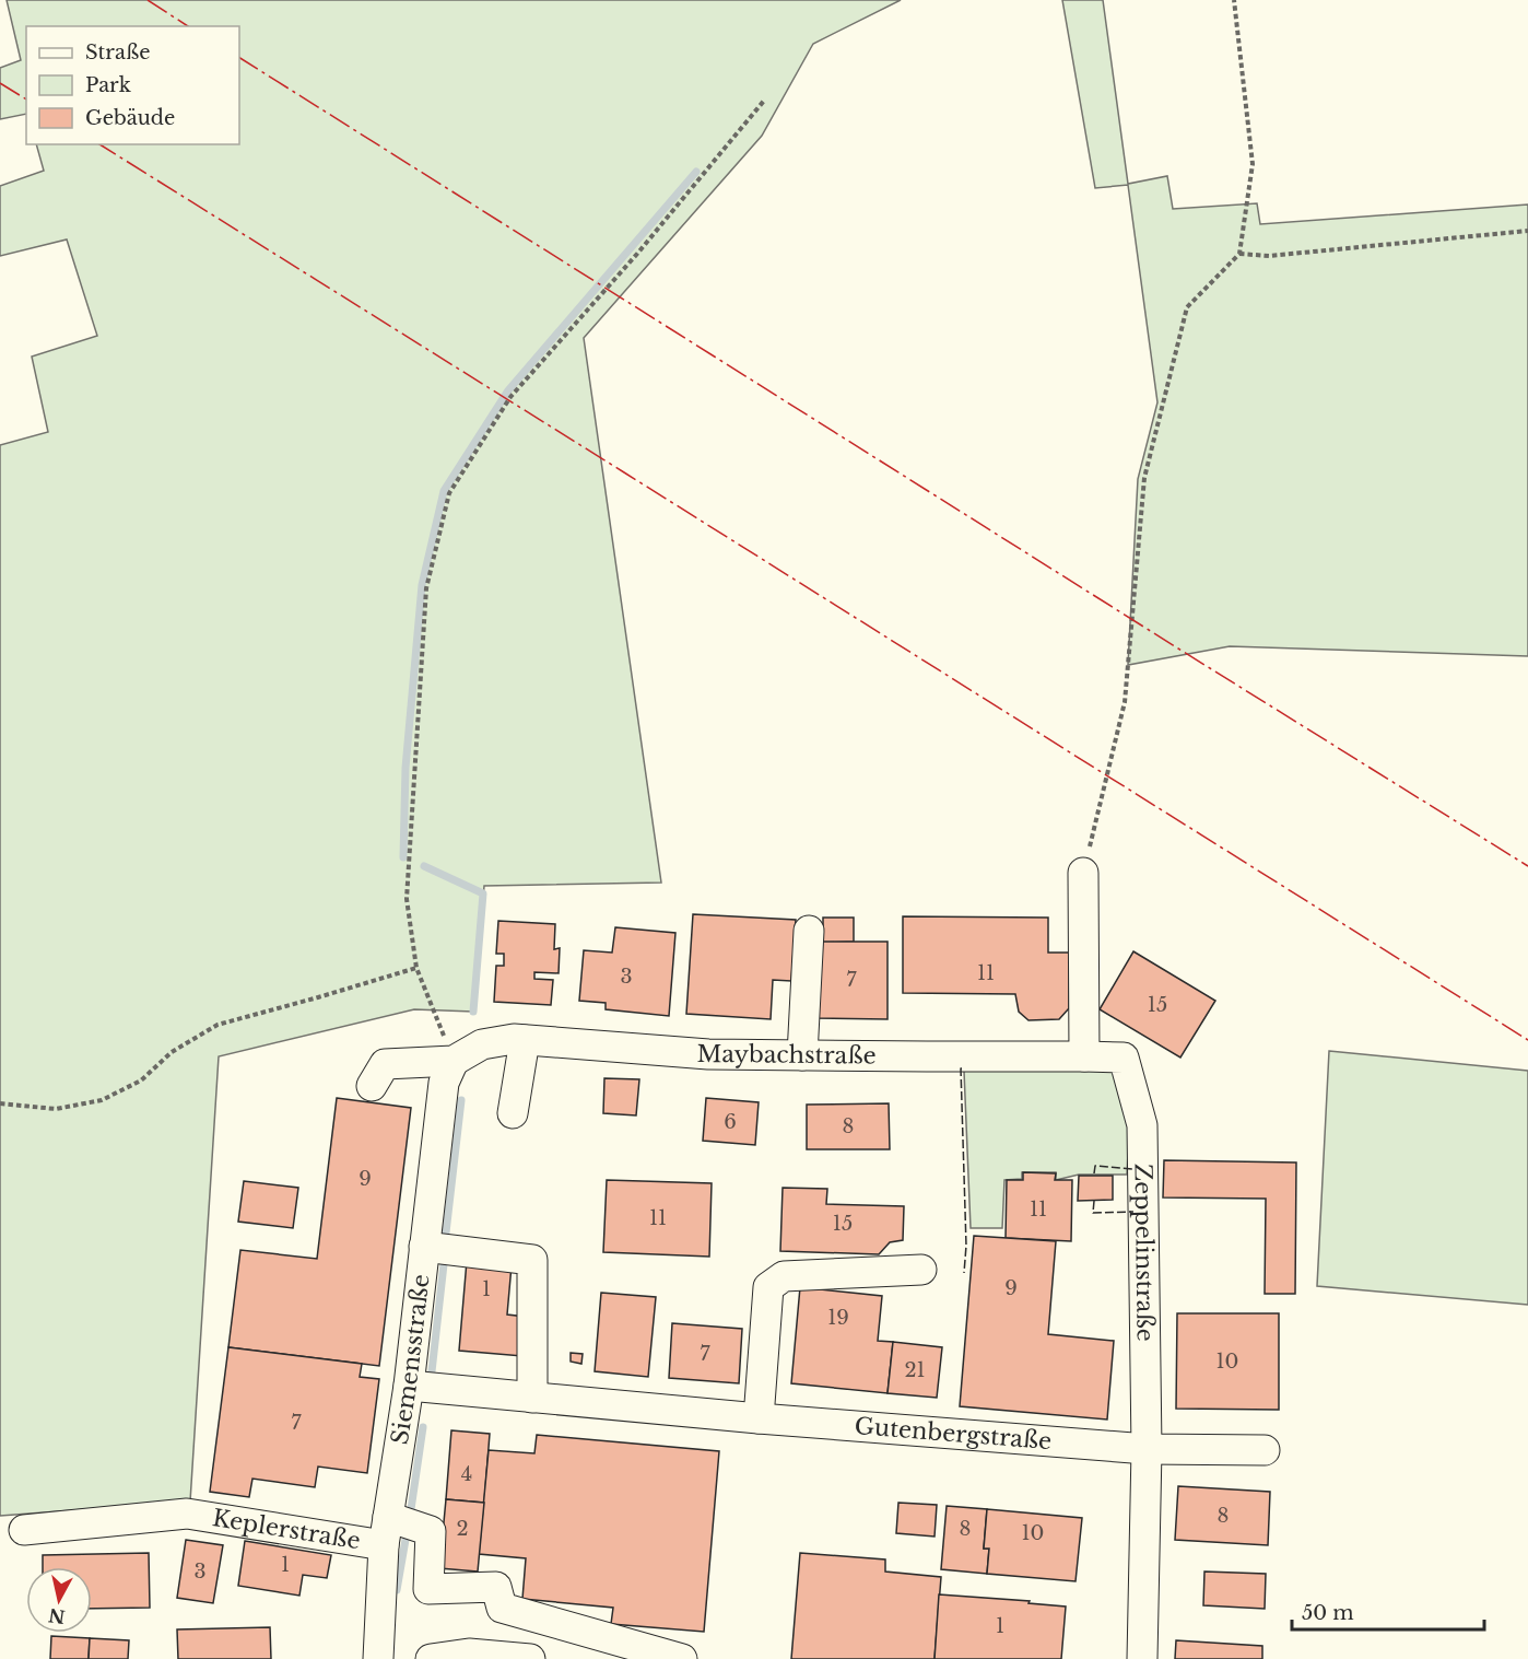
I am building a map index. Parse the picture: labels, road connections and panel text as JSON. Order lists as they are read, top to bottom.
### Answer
{
  "streets": {
    "street": [
      "Maybachstraße",
      "Zeppelinstraße",
      "Siemensstraße",
      "Gutenbergstraße",
      "Keplerstraße"
    ]
  },
  "crossings": [
    ["Maybachstraße", "Zeppelinstraße"],
    ["Maybachstraße", "Siemensstraße"],
    ["Zeppelinstraße", "Gutenbergstraße"],
    ["Siemensstraße", "Gutenbergstraße"],
    ["Siemensstraße", "Keplerstraße"]
  ],
  "house_numbers": [
    "11",
    "3",
    "7",
    "15",
    "6",
    "8",
    "9",
    "11",
    "11",
    "15",
    "9",
    "1",
    "19",
    "7",
    "10",
    "21",
    "7",
    "4",
    "8",
    "2",
    "8",
    "10",
    "1",
    "3",
    "1"
  ],
  "legend": ["Straße", "Park", "Gebäude"],
  "scale_bar": "50 m",
  "north": "bottom"
}
